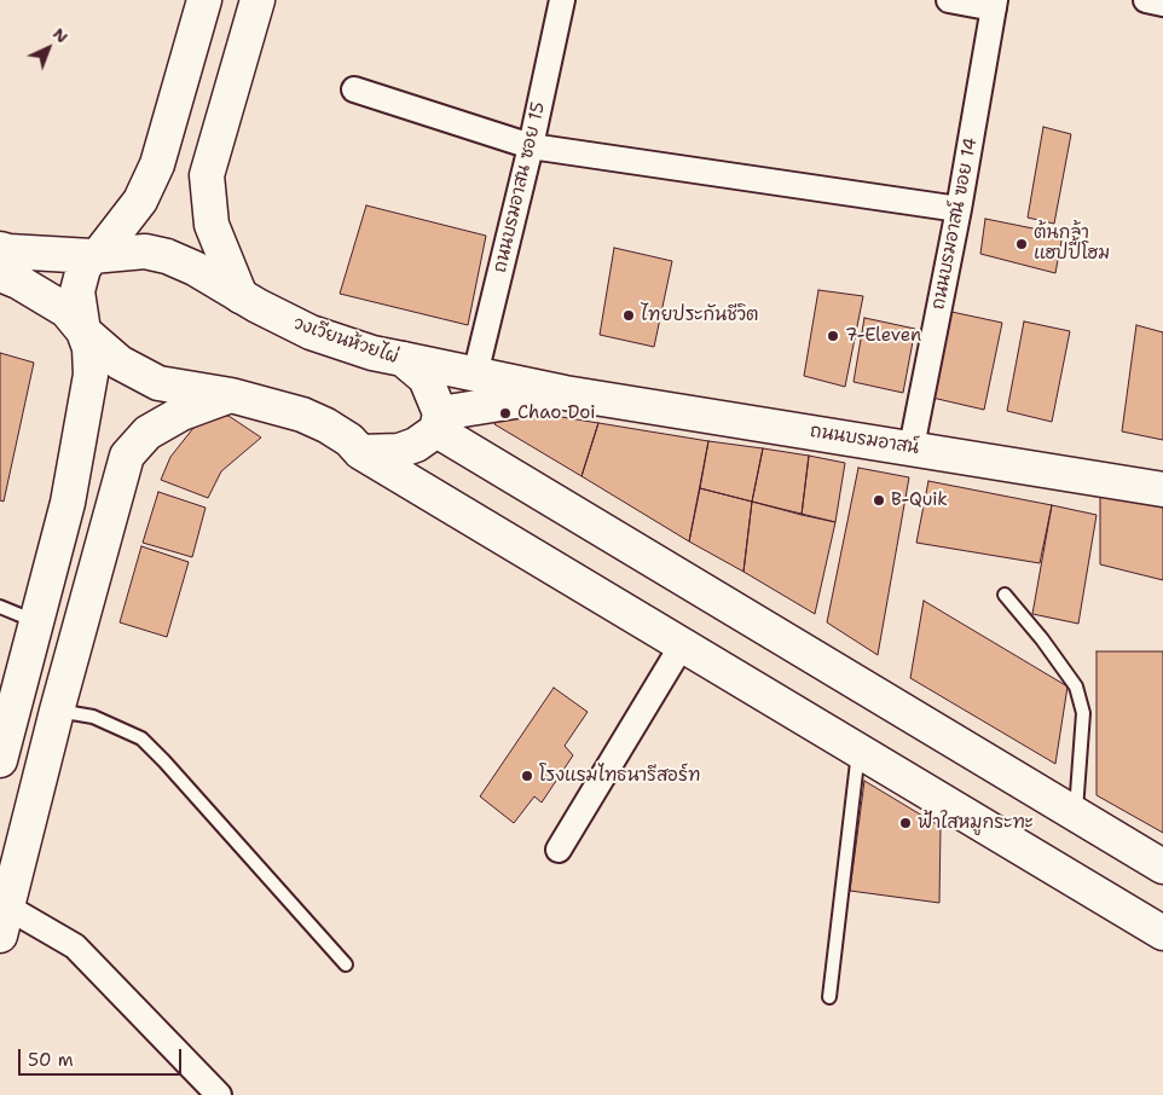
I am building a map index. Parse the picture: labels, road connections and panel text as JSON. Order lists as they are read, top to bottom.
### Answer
{
  "streets": {
    "main road": ["วงเวียนห้วยไผ่", "ถนนบรมอาสน์"],
    "street": ["ถนนบรมอาสน ซอย 15", "ถนนบรมอาสน์ ฃอย 14"]
  },
  "crossings": [
    ["ถนนบรมอาสน ซอย 15", "ถนนบรมอาสน์"],
    ["ถนนบรมอาสน์ ฃอย 14", "ถนนบรมอาสน์"],
    ["วงเวียนห้วยไผ่", "ถนนบรมอาสน์"]
  ],
  "places": [
    "ต้นกล้า แฮปปี้โฮม",
    "ไทยประกันชีวิต",
    "7-Eleven",
    "Chao Doi",
    "B-Quik",
    "โรงแรมไทธนารีสอร์ท",
    "ฟ้าใสหมูกระทะ"
  ],
  "scale_bar": "50 m",
  "north": "top right"
}
